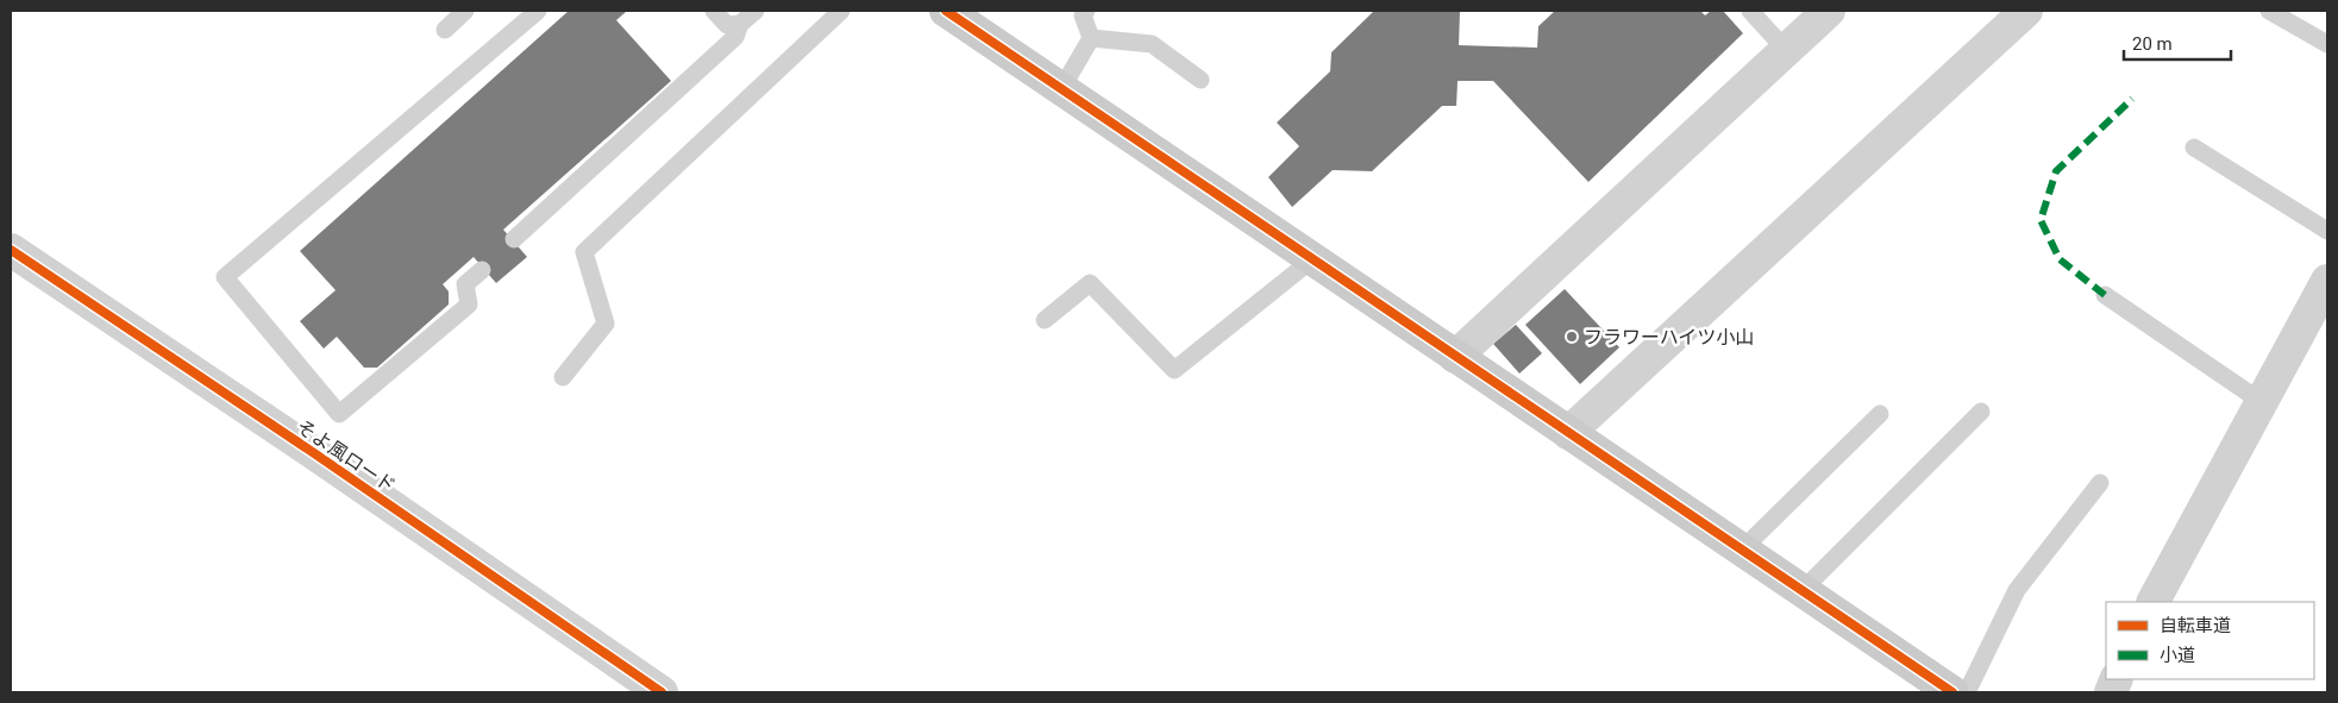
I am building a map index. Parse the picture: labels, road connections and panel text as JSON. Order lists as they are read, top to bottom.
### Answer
{
  "streets": {
    "street": ["そよ風ロード"]
  },
  "places": ["フラワーハイツ小山"],
  "legend": ["自転車道", "小道"],
  "scale_bar": "20 m"
}
